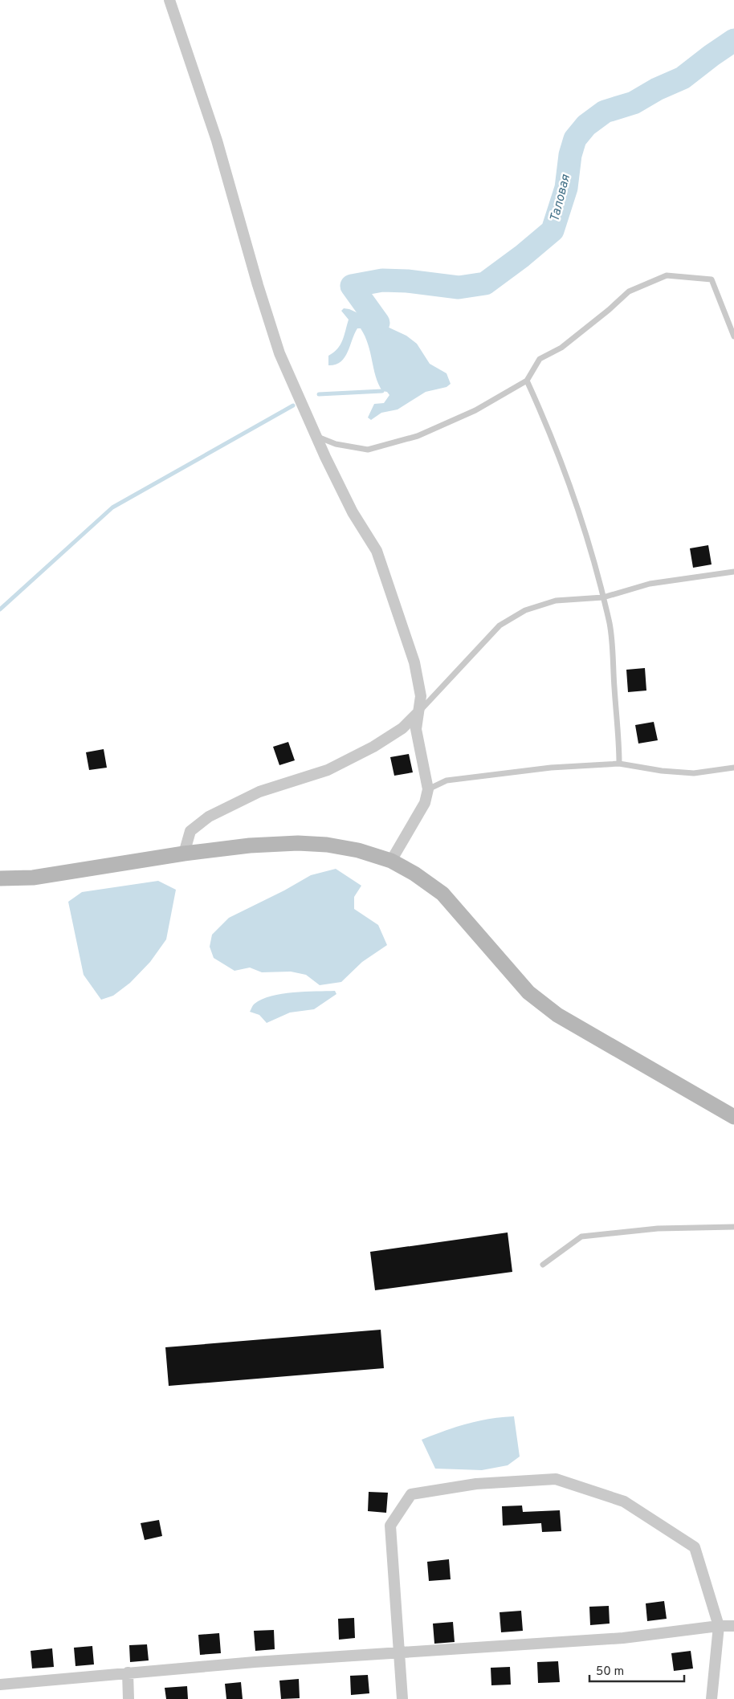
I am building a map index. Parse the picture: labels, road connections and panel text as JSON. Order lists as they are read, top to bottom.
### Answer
{
  "water": ["Таловая"],
  "scale_bar": "50 m"
}
